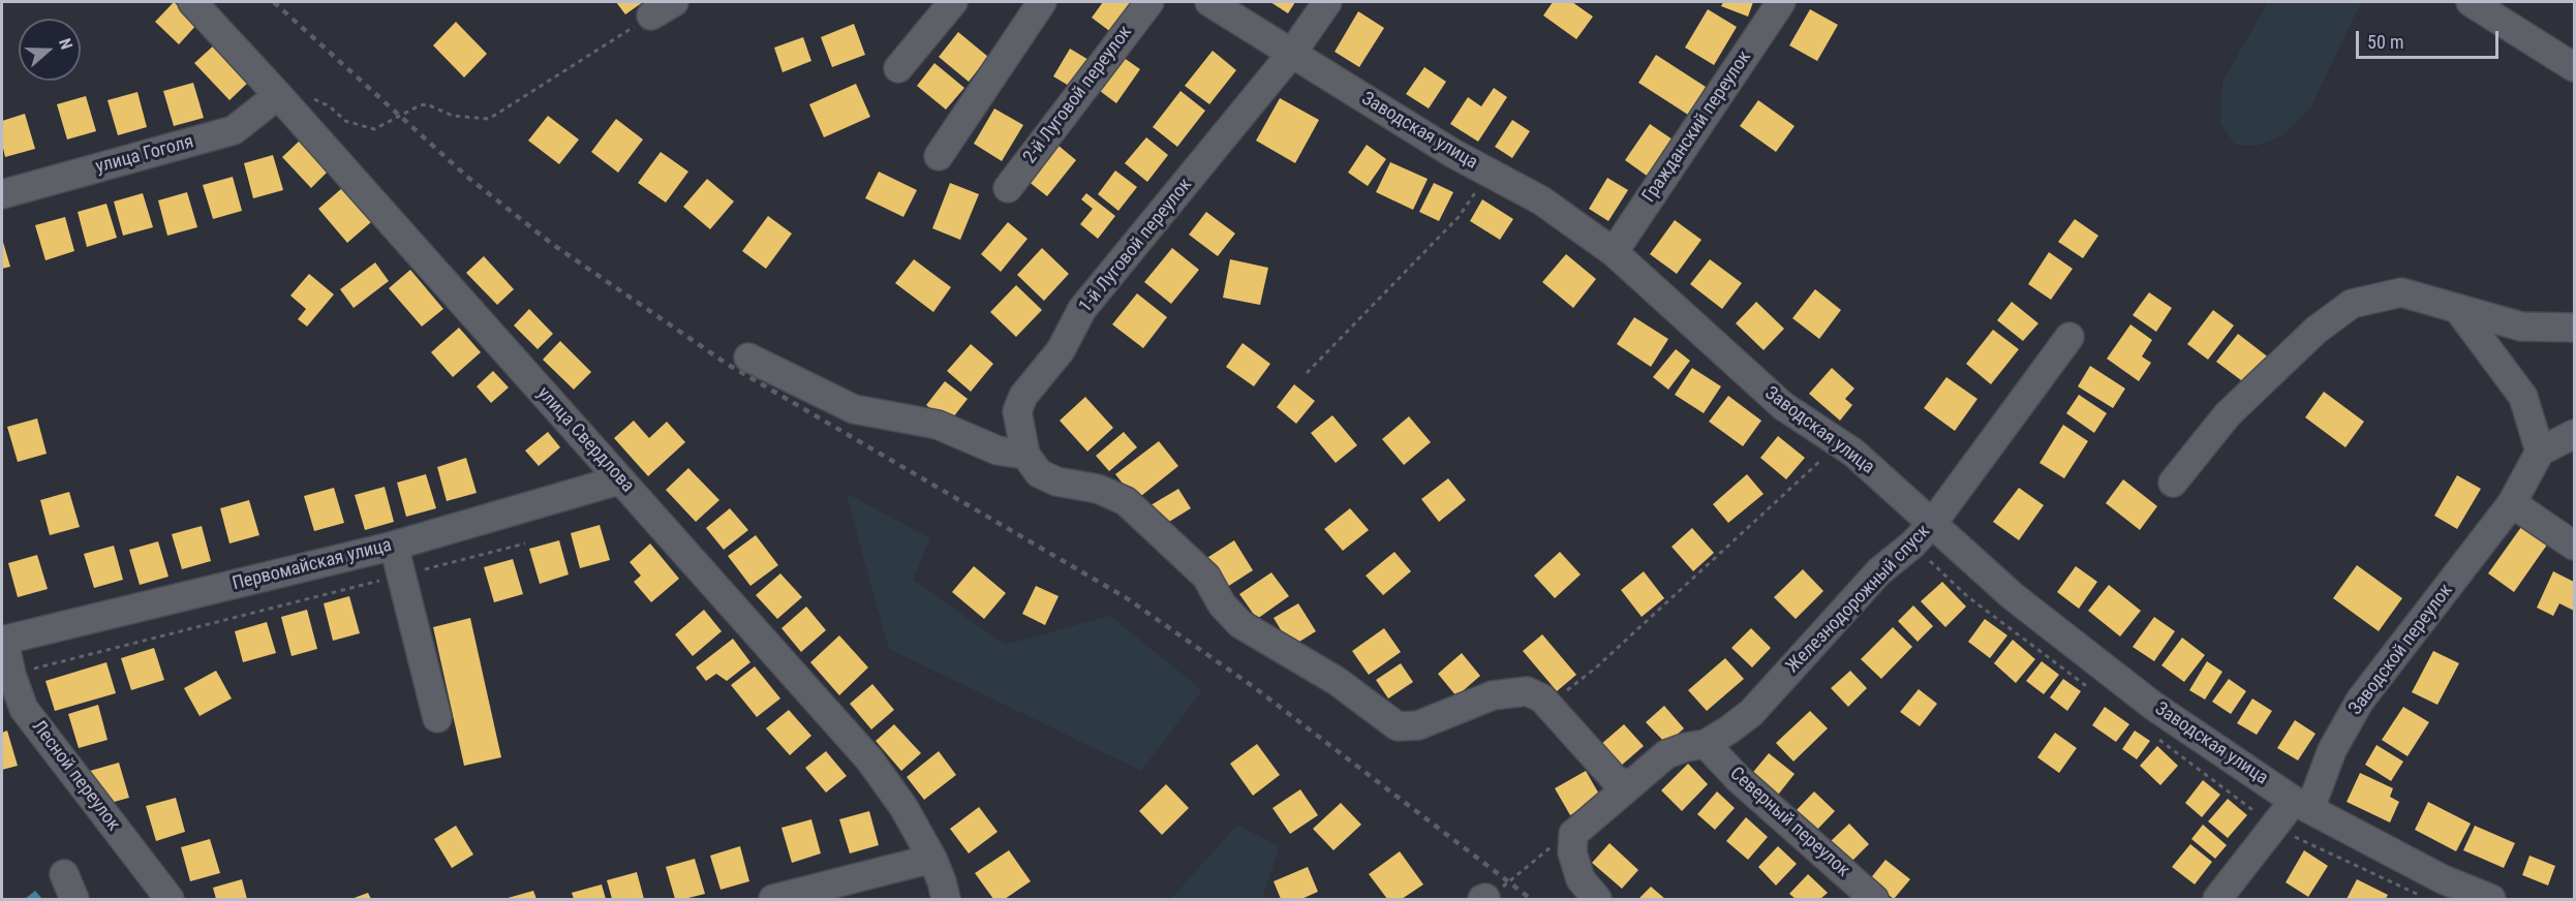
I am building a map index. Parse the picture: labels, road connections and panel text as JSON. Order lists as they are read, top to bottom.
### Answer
{
  "streets": {
    "street": [
      "2-й Луговой переулок",
      "Гражданский переулок",
      "Заводская улица",
      "улица Гоголя",
      "1-й Луговой переулок",
      "улица Свердлова",
      "Первомайская улица",
      "Железнодорожный спуск",
      "Заводской переулок",
      "Лесной переулок",
      "Северный переулок"
    ]
  },
  "crossings": [
    ["Гражданский переулок", "Заводская улица"],
    ["Заводская улица", "1-й Луговой переулок"],
    ["Заводская улица", "Железнодорожный спуск"],
    ["Заводская улица", "Заводской переулок"],
    ["улица Гоголя", "улица Свердлова"],
    ["улица Свердлова", "Первомайская улица"],
    ["Первомайская улица", "Лесной переулок"],
    ["Железнодорожный спуск", "Северный переулок"]
  ],
  "scale_bar": "50 m",
  "north": "right"
}
